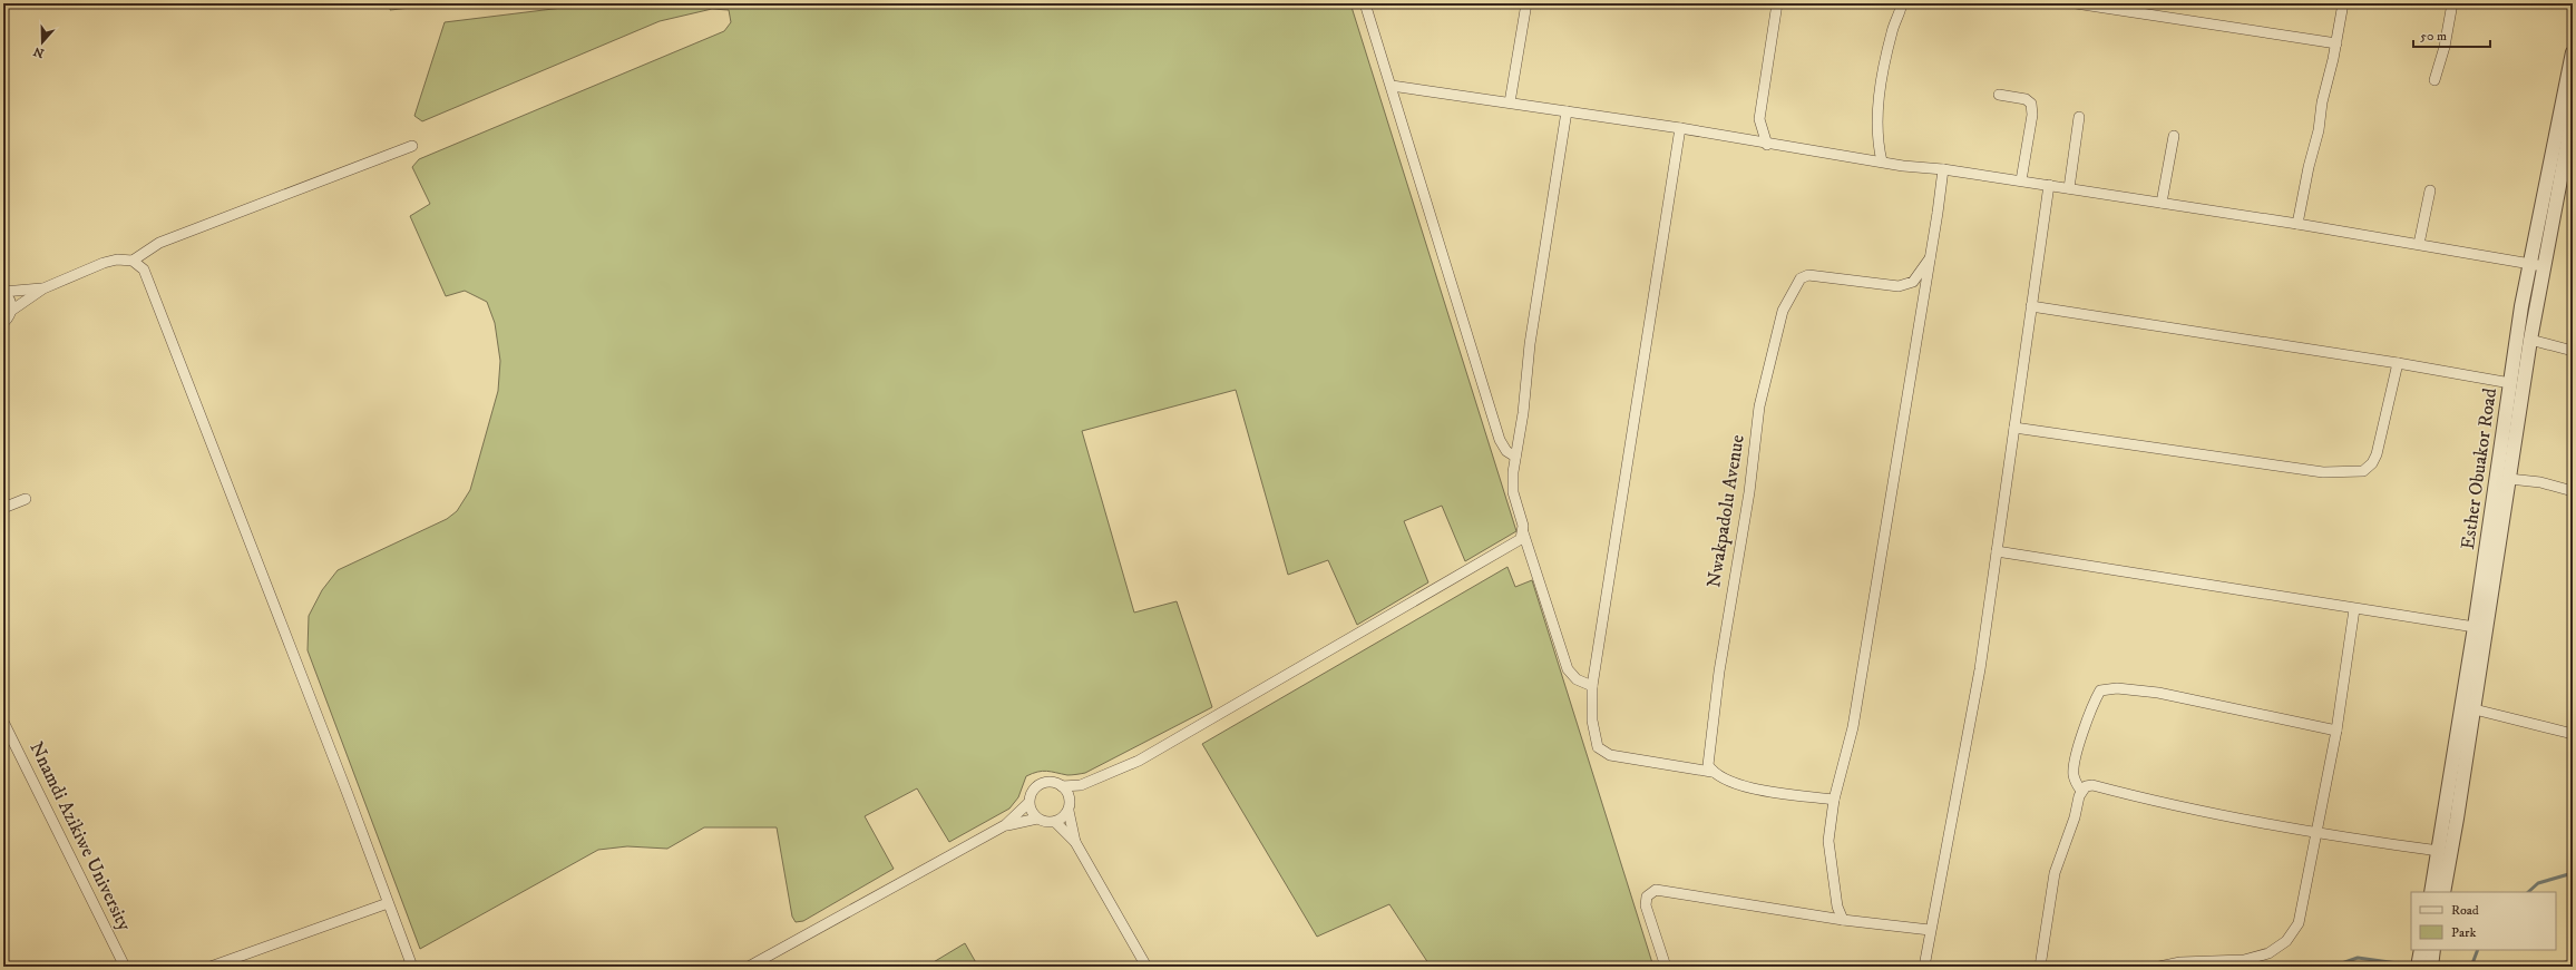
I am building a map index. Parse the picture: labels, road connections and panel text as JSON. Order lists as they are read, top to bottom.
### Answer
{
  "streets": {
    "street": ["Esther Obuakor Road", "Nwakpadolu Avenue", "Nnamdi Azikiwe University"]
  },
  "legend": ["Road", "Park"],
  "scale_bar": "50 m",
  "north": "bottom"
}
